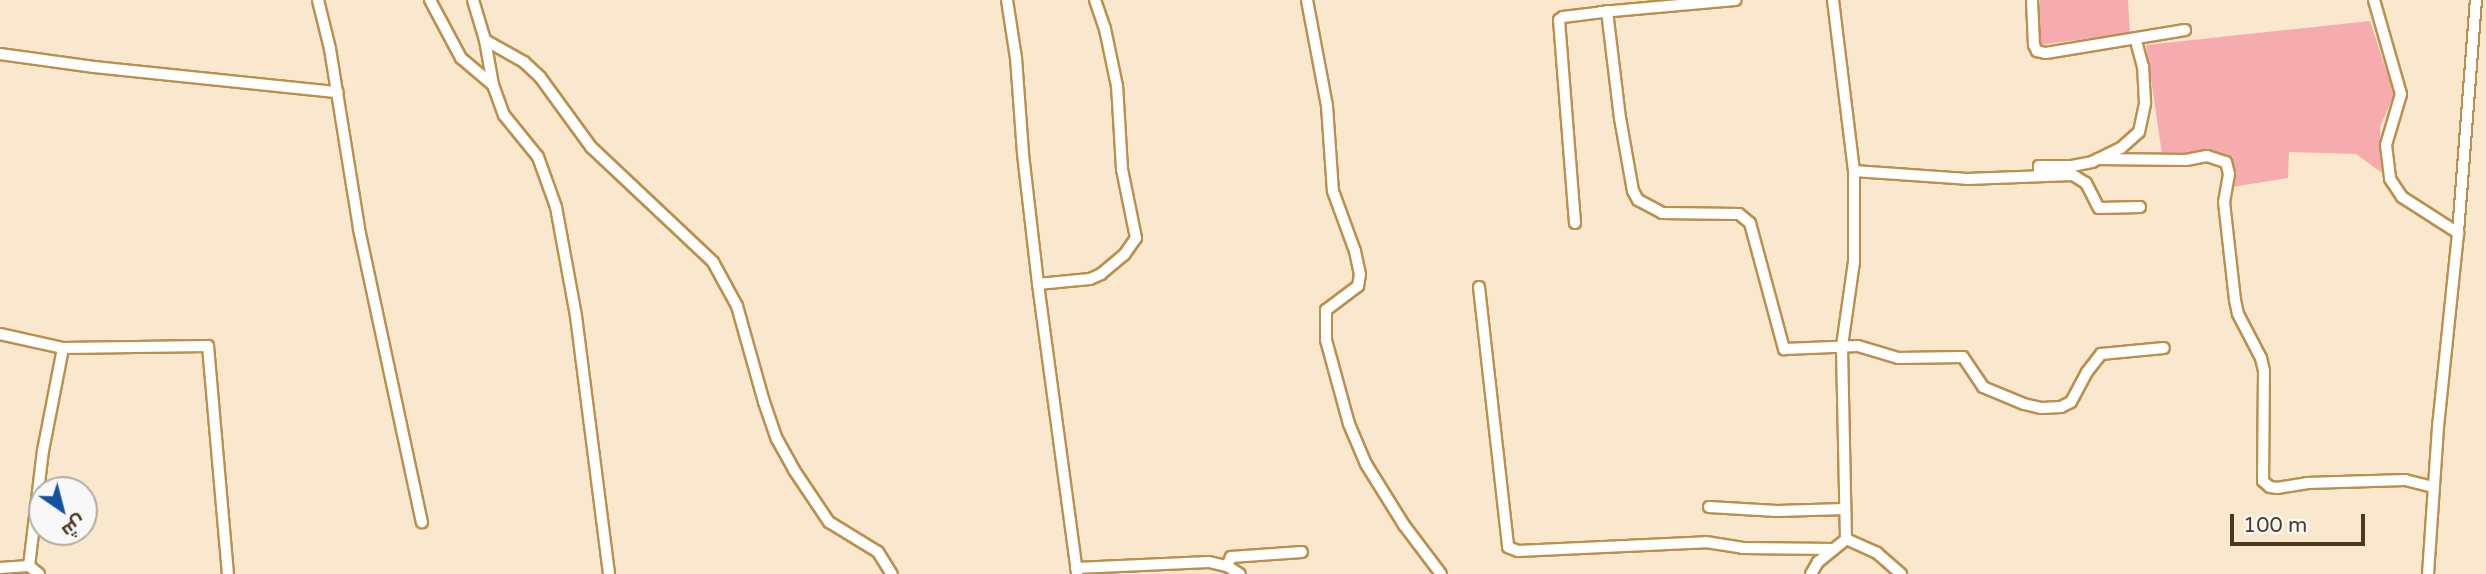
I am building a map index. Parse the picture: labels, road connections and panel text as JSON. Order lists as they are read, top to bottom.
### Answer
{
  "scale_bar": "100 m",
  "north": "bottom right"
}
